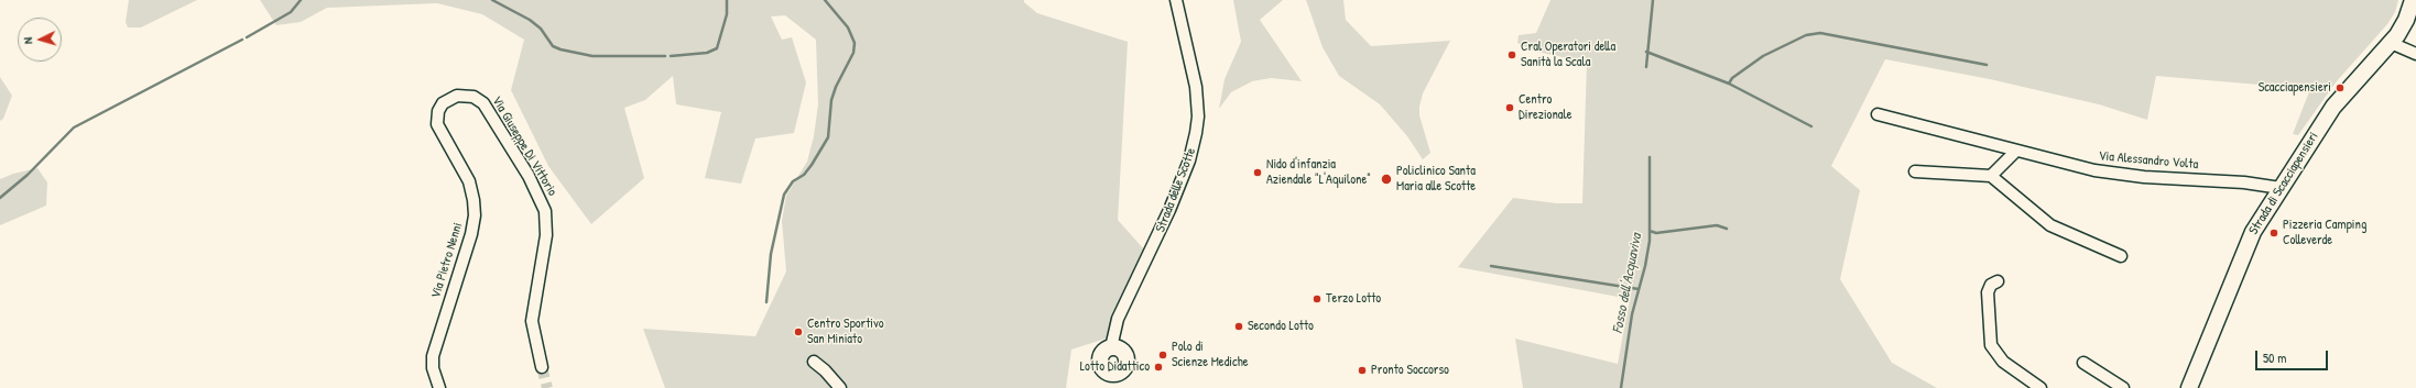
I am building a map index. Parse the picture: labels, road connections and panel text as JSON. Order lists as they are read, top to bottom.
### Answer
{
  "streets": {
    "street": [
      "Via Giuseppe Di Vittorio",
      "Via Alessandro Volta",
      "Strada di Scacciapensieri",
      "Strada delle Scotte",
      "Via Pietro Nenni"
    ]
  },
  "crossings": [
    ["Via Giuseppe Di Vittorio", "Via Pietro Nenni"],
    ["Via Alessandro Volta", "Strada di Scacciapensieri"]
  ],
  "water": ["Fosso dell'Acquaviva"],
  "places": [
    "Cral Operatori della Sanità la Scala",
    "Scacciapensieri",
    "Centro Direzionale",
    "Nido d'infanzia Aziendale \"L'Aquilone\"",
    "Policlinico Santa Maria alle Scotte",
    "Pizzeria Camping Colleverde",
    "Terzo Lotto",
    "Secondo Lotto",
    "Centro Sportivo San Miniato",
    "Polo di Scienze Mediche",
    "Lotto Didattico",
    "Pronto Soccorso"
  ],
  "scale_bar": "50 m",
  "north": "left"
}
